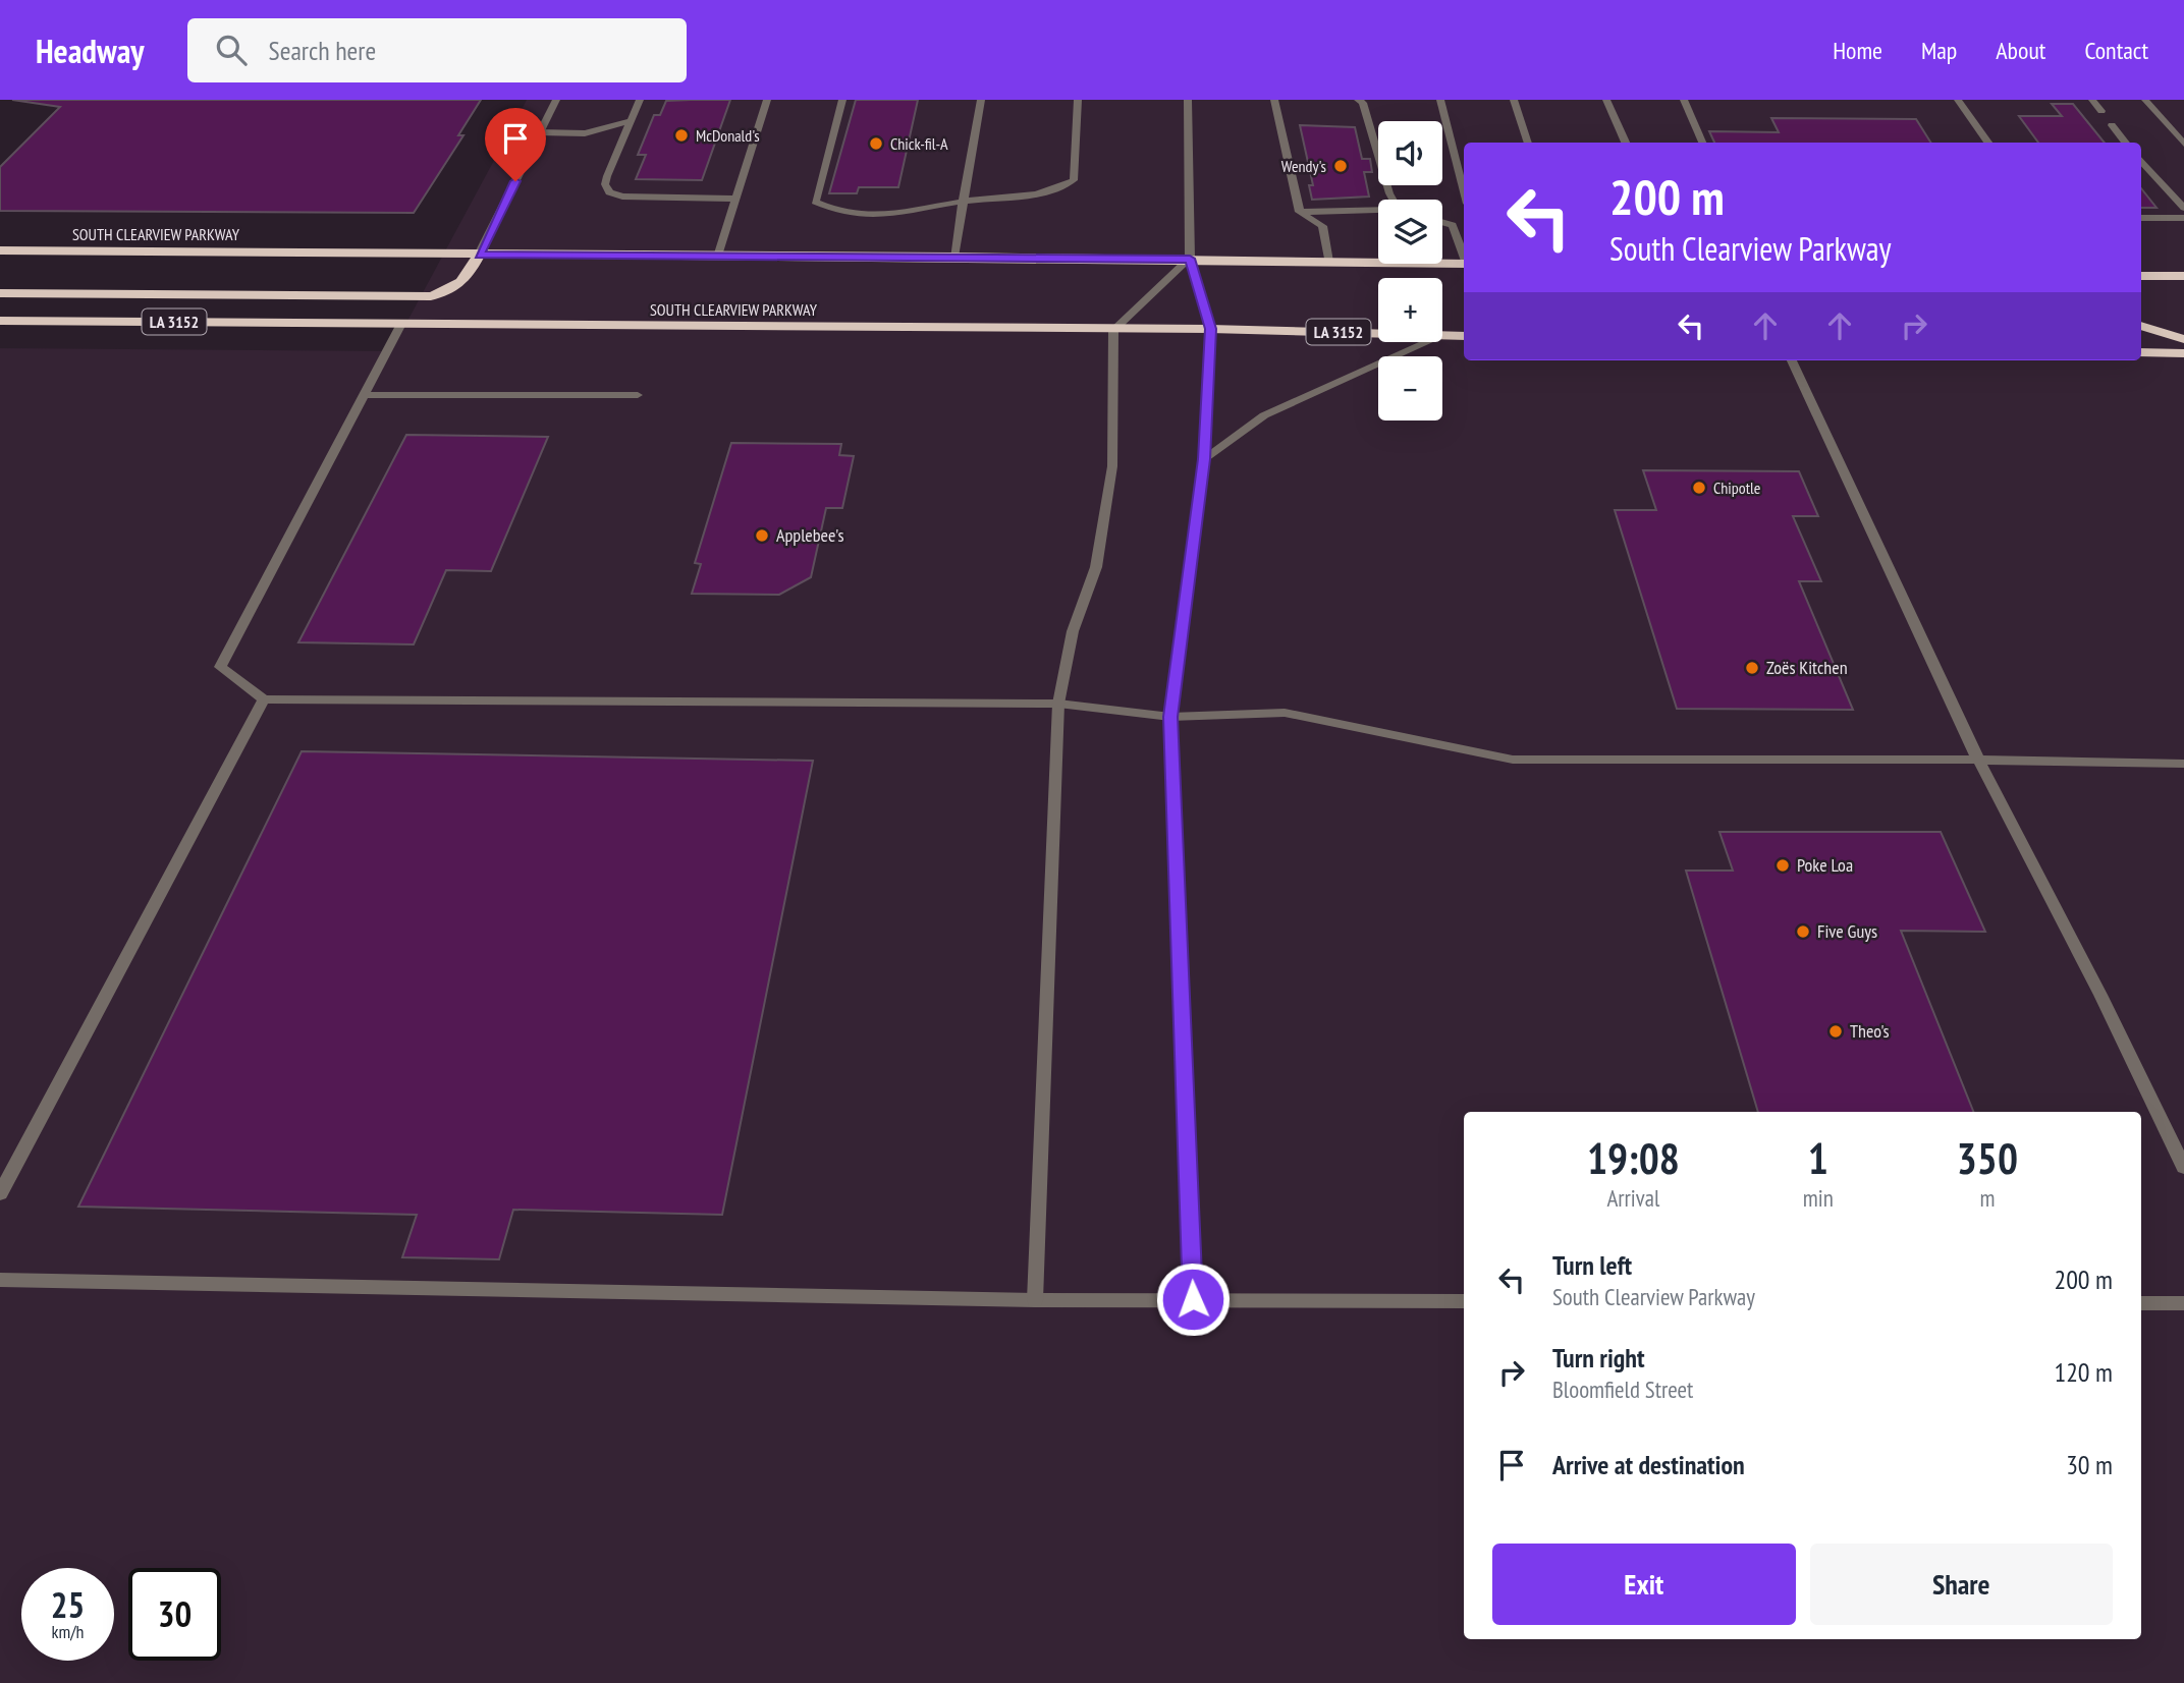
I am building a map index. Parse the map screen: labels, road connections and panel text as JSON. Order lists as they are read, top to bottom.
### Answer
{
  "streets": {
    "highway": ["SOUTH CLEARVIEW PARKWAY", "LA 3152"]
  },
  "places": [
    "McDonald's",
    "Chick-fil-A",
    "Wendy's",
    "Chipotle",
    "Applebee's",
    "Zoës Kitchen",
    "Poke Loa",
    "Five Guys",
    "Theo's"
  ],
  "page": {
    "header": "Headway",
    "search": "Search here",
    "nav": [
      "Home",
      "Map",
      "About",
      "Contact"
    ],
    "map_buttons": ["+", "−"],
    "turn": ["200 m", "South Clearview Parkway"],
    "eta": [
      "19:08",
      "Arrival",
      "1",
      "min",
      "350",
      "m"
    ],
    "list": [
      {
        "name": "Turn left",
        "note": "South Clearview Parkway",
        "value": "200 m"
      },
      {
        "name": "Turn right",
        "note": "Bloomfield Street",
        "value": "120 m"
      },
      {
        "name": "Arrive at destination",
        "value": "30 m"
      }
    ],
    "buttons": ["Exit", "Share"],
    "speed": "25 km/h",
    "limit": "30"
  }
}
